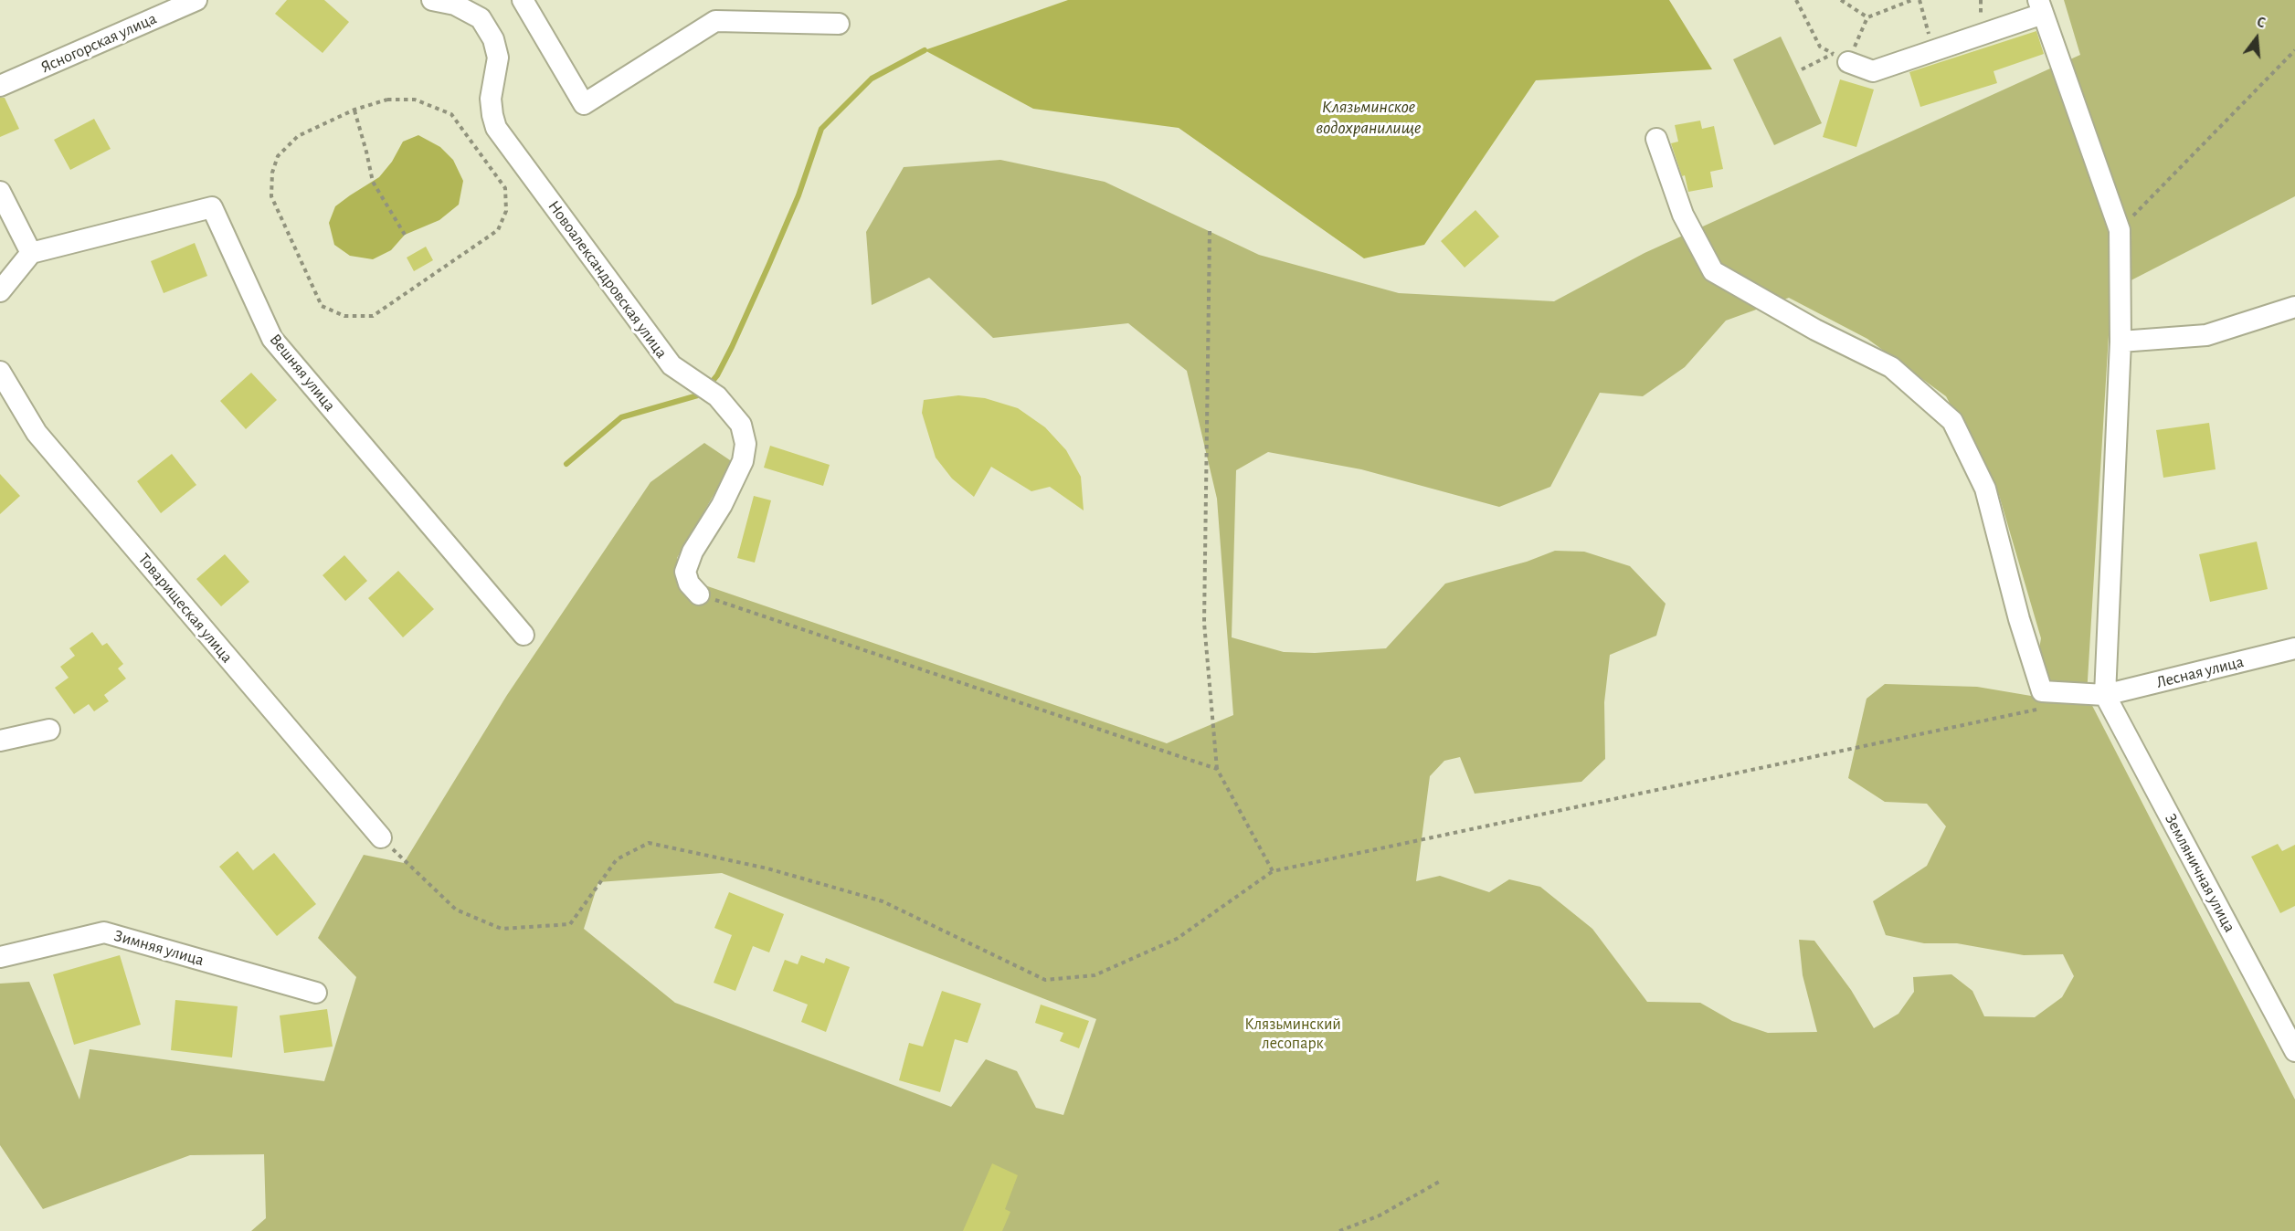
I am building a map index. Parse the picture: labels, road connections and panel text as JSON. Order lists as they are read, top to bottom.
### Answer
{
  "streets": {
    "street": [
      "Ясногорская улица",
      "Новоалександровская улица",
      "Вешняя улица",
      "Товарищеская улица",
      "Лесная улица",
      "Земляничная улица",
      "Зимняя улица"
    ]
  },
  "crossings": [
    ["Лесная улица", "Земляничная улица"]
  ],
  "water": ["Клязьминское водохранилище"],
  "parks": ["Клязьминский лесопарк"],
  "north": "top"
}
